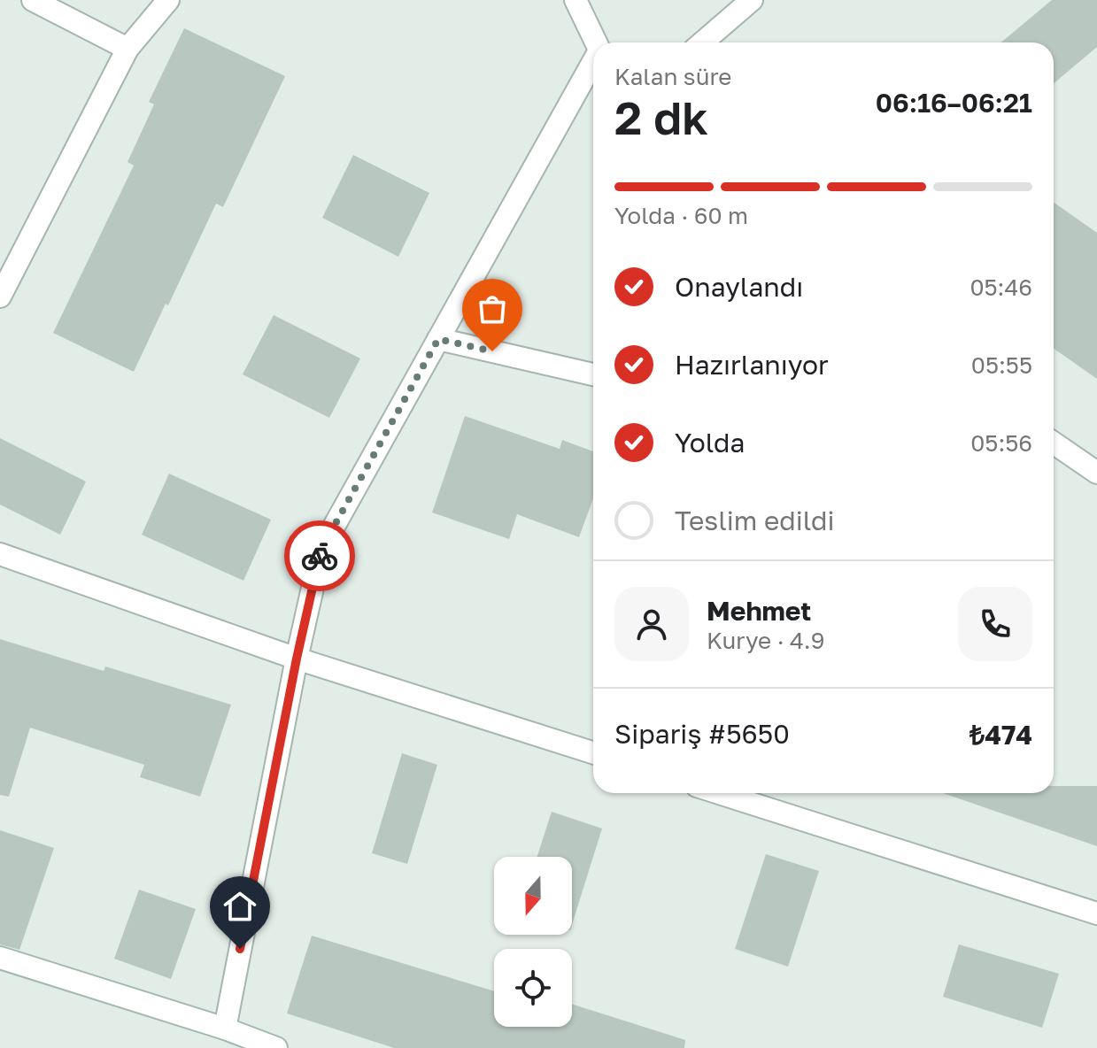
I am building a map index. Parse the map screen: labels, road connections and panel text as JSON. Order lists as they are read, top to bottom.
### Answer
{
  "north": "bottom",
  "page": {
    "heading": ["2 dk", "Kalan süre", "06:16–06:21"],
    "panel": [
      "Mehmet",
      "Kurye · 4.9",
      "Sipariş #5650",
      "₺474"
    ],
    "bar": "Yolda · 60 m",
    "list": [
      ["Onaylandı", "05:46"],
      ["Hazırlanıyor", "05:55"],
      ["Yolda", "05:56"],
      "Teslim edildi"
    ]
  }
}
